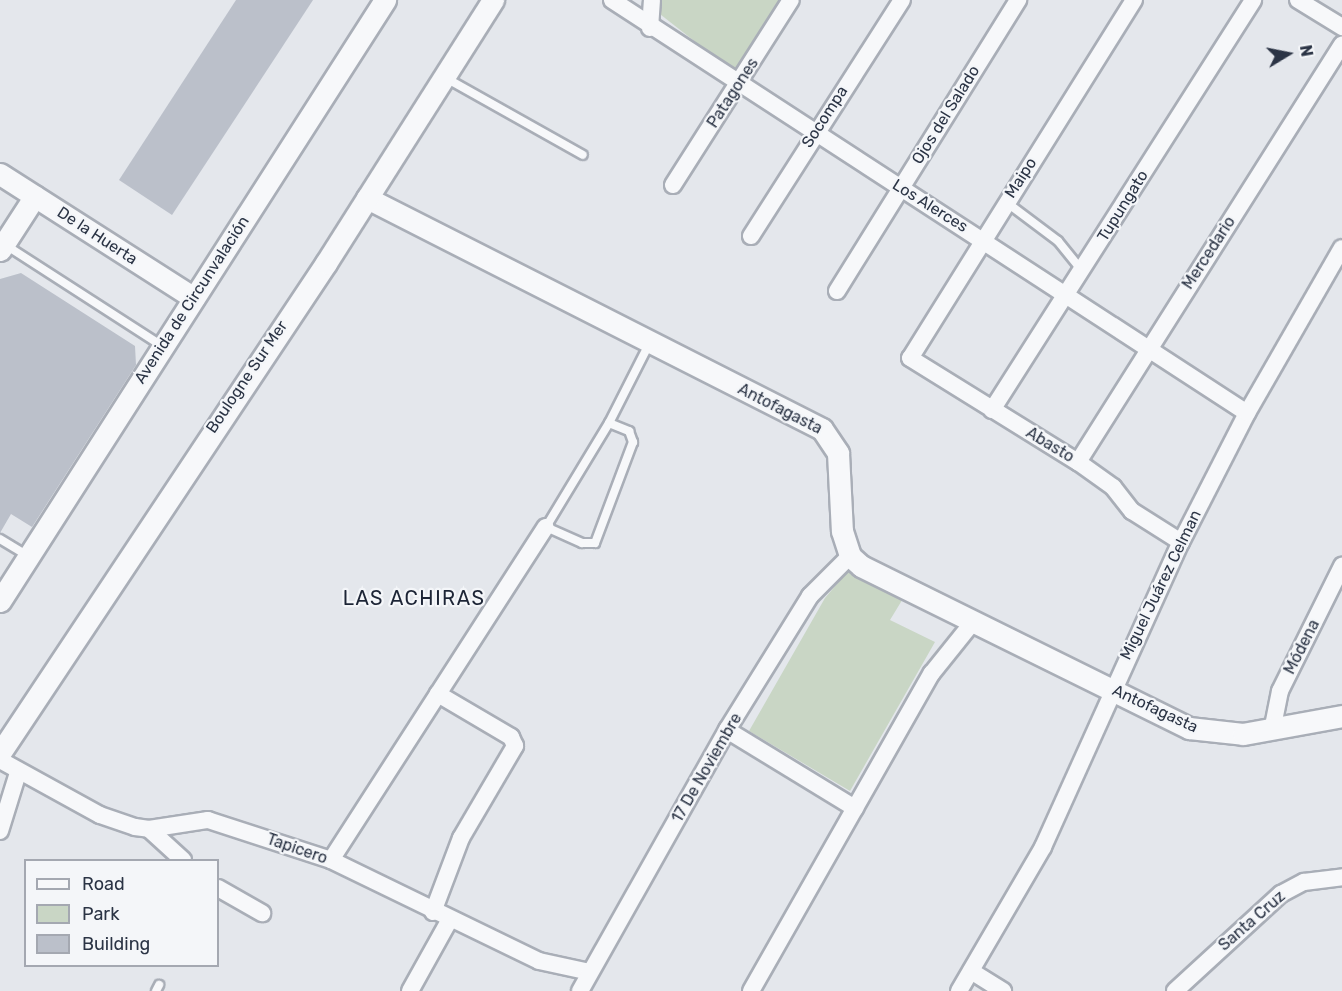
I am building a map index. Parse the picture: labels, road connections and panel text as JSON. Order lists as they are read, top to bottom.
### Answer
{
  "streets": {
    "street": [
      "Patagones",
      "Ojos del Salado",
      "Socompa",
      "Maipo",
      "Los Alerces",
      "Tupungato",
      "De la Huerta",
      "Mercedario",
      "Avenida de Circunvalación",
      "Boulogne Sur Mer",
      "Antofagasta",
      "Abasto",
      "Miguel Juárez Celman",
      "Módena",
      "17 De Noviembre",
      "Tapicero",
      "Santa Cruz"
    ]
  },
  "crossings": [
    ["Patagones", "Los Alerces"],
    ["Ojos del Salado", "Los Alerces"],
    ["Socompa", "Los Alerces"],
    ["Maipo", "Los Alerces"],
    ["Maipo", "Abasto"],
    ["Los Alerces", "Tupungato"],
    ["Los Alerces", "Mercedario"],
    ["Los Alerces", "Miguel Juárez Celman"],
    ["Tupungato", "Abasto"],
    ["De la Huerta", "Avenida de Circunvalación"],
    ["Mercedario", "Abasto"],
    ["Boulogne Sur Mer", "Antofagasta"],
    ["Antofagasta", "Miguel Juárez Celman"],
    ["Antofagasta", "Módena"],
    ["Antofagasta", "17 De Noviembre"],
    ["Abasto", "Miguel Juárez Celman"],
    ["17 De Noviembre", "Tapicero"]
  ],
  "districts": ["LAS ACHIRAS"],
  "legend": ["Road", "Park", "Building"],
  "north": "right"
}
